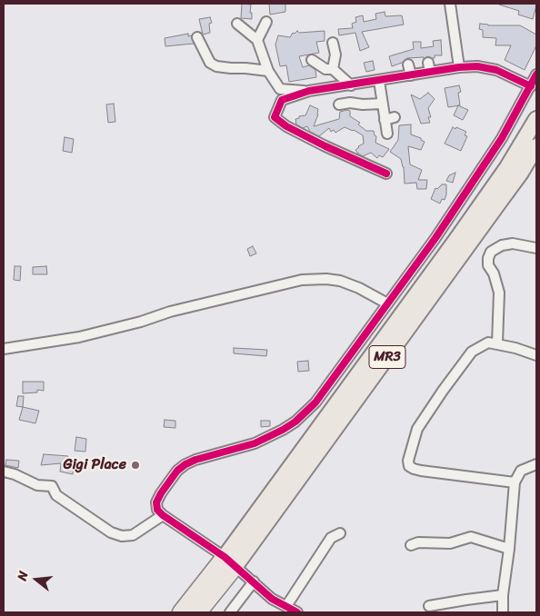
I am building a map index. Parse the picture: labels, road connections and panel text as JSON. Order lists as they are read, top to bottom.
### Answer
{
  "streets": {
    "highway": ["MR3"]
  },
  "places": ["Gigi Place"],
  "north": "left"
}
